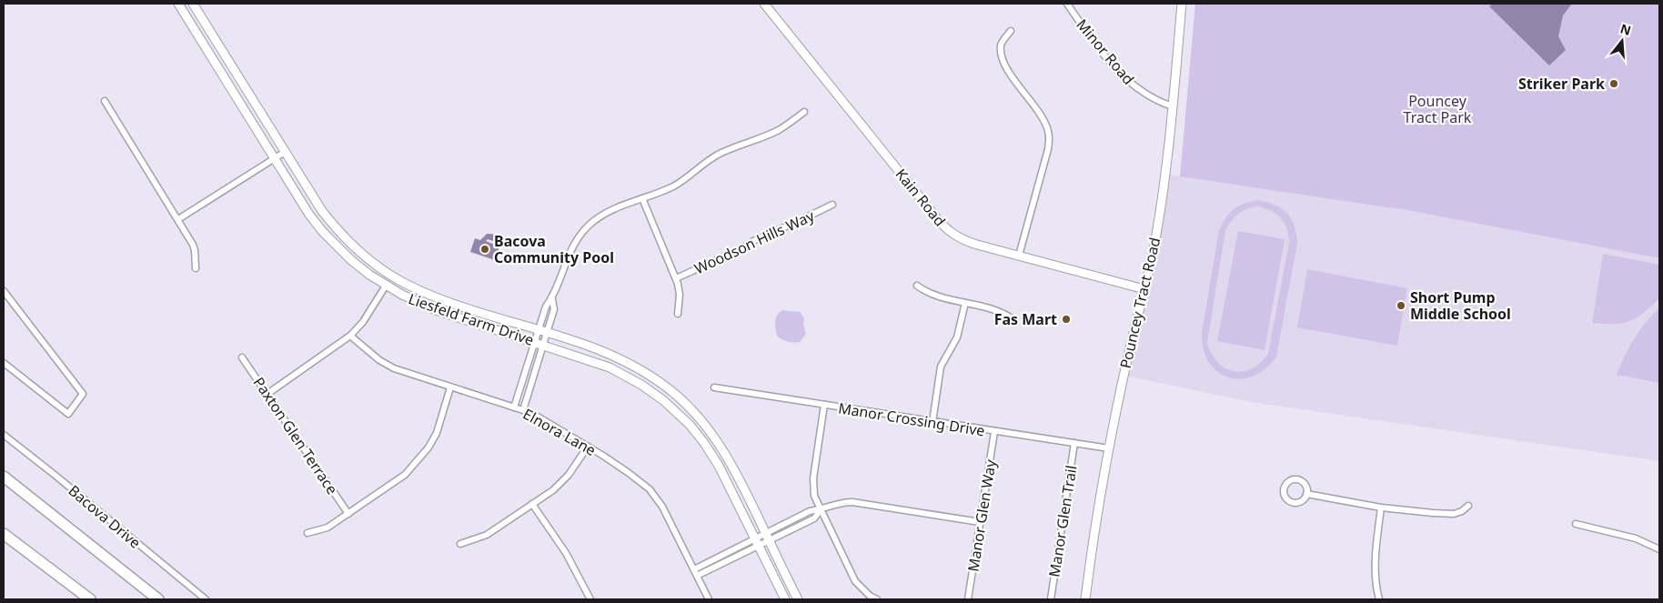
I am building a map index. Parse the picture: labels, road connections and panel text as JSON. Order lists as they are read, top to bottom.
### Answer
{
  "streets": {
    "street": [
      "Minor Road",
      "Kain Road",
      "Woodson Hills Way",
      "Pouncey Tract Road",
      "Liesfeld Farm Drive",
      "Manor Crossing Drive",
      "Elnora Lane",
      "Paxton Glen Terrace",
      "Manor Glen Way",
      "Bacova Drive",
      "Manor Glen Trail"
    ]
  },
  "crossings": [
    ["Minor Road", "Pouncey Tract Road"],
    ["Kain Road", "Pouncey Tract Road"],
    ["Pouncey Tract Road", "Manor Crossing Drive"],
    ["Manor Crossing Drive", "Manor Glen Way"],
    ["Manor Crossing Drive", "Manor Glen Trail"]
  ],
  "parks": ["Pouncey Tract Park"],
  "places": [
    "Striker Park",
    "Bacova Community Pool",
    "Short Pump Middle School",
    "Fas Mart"
  ],
  "north": "top"
}
